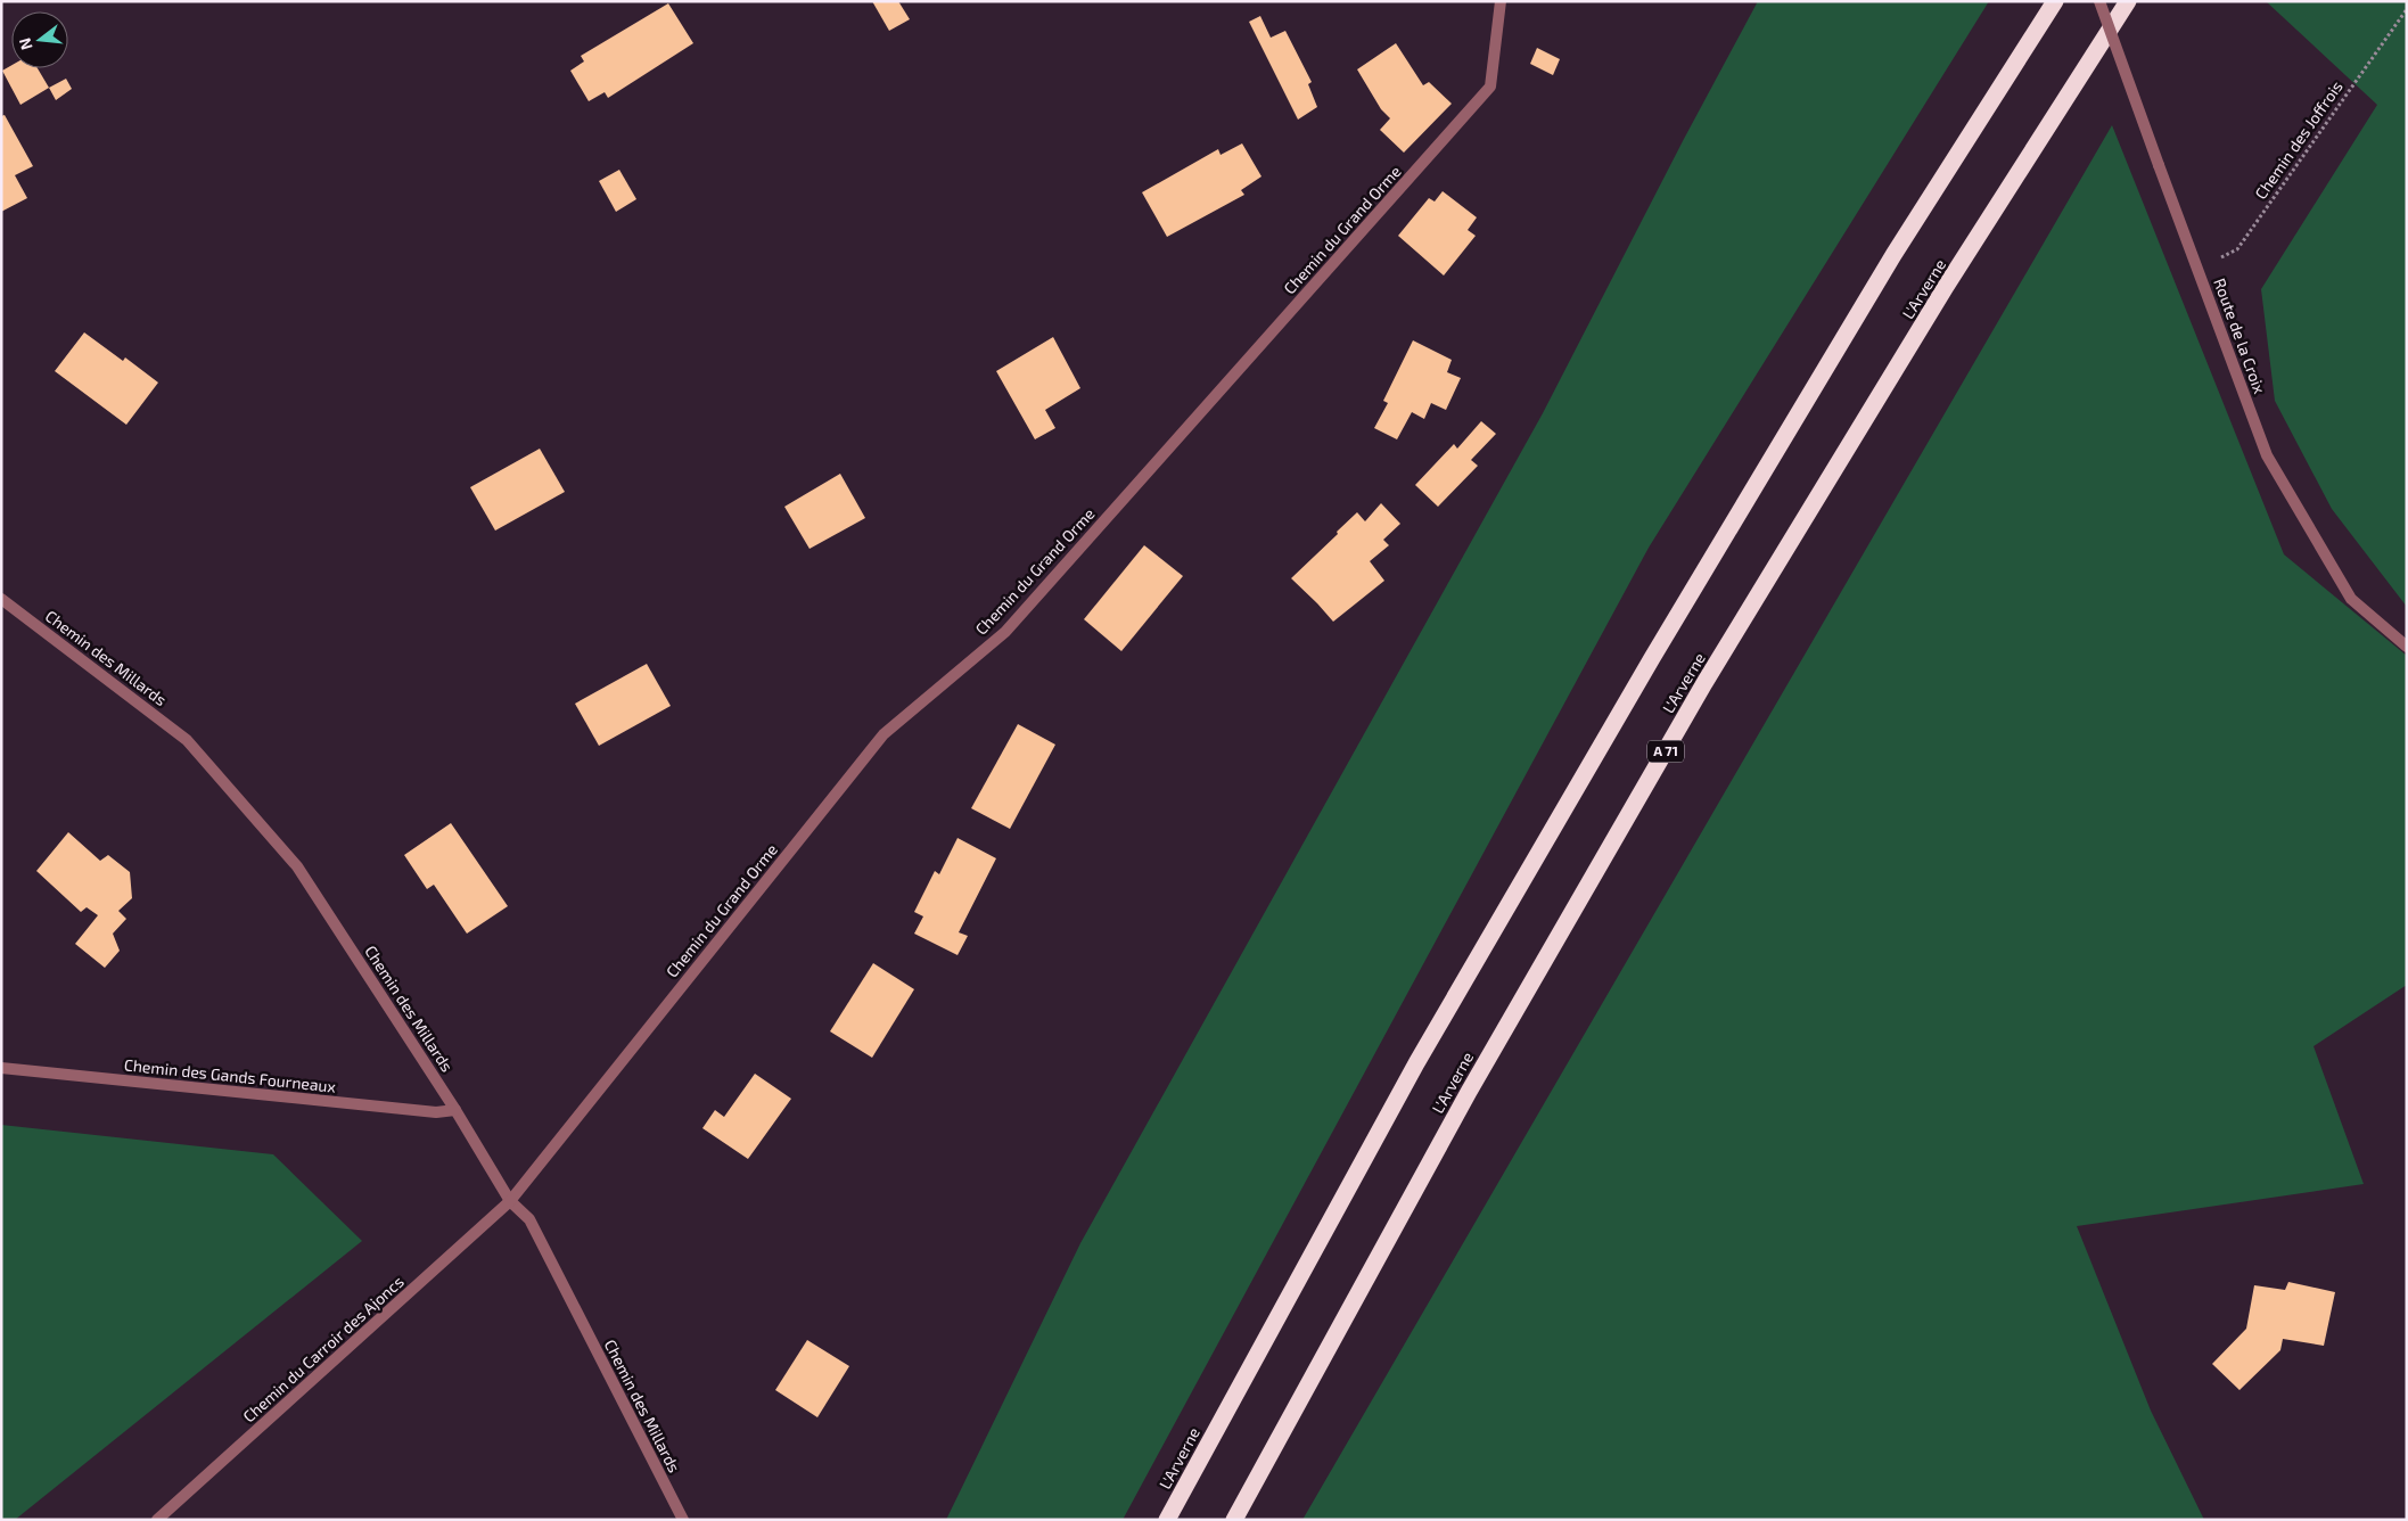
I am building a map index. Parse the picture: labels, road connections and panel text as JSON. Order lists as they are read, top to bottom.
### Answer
{
  "streets": {
    "highway": ["L'Arverne", "A 71"],
    "street": [
      "Chemin du Grand Orme",
      "Route de la Croix",
      "Chemin des Millards",
      "Chemin des Gands Fourneaux",
      "Chemin du Carroir des Ajoncs"
    ],
    "path": ["Chemin des Joffrois"]
  },
  "crossings": [
    ["Chemin des Joffrois", "Route de la Croix"],
    ["Chemin du Grand Orme", "Chemin des Millards"],
    ["Chemin du Grand Orme", "Chemin du Carroir des Ajoncs"],
    ["Chemin des Millards", "Chemin des Gands Fourneaux"],
    ["Chemin des Millards", "Chemin du Carroir des Ajoncs"]
  ],
  "north": "left"
}
